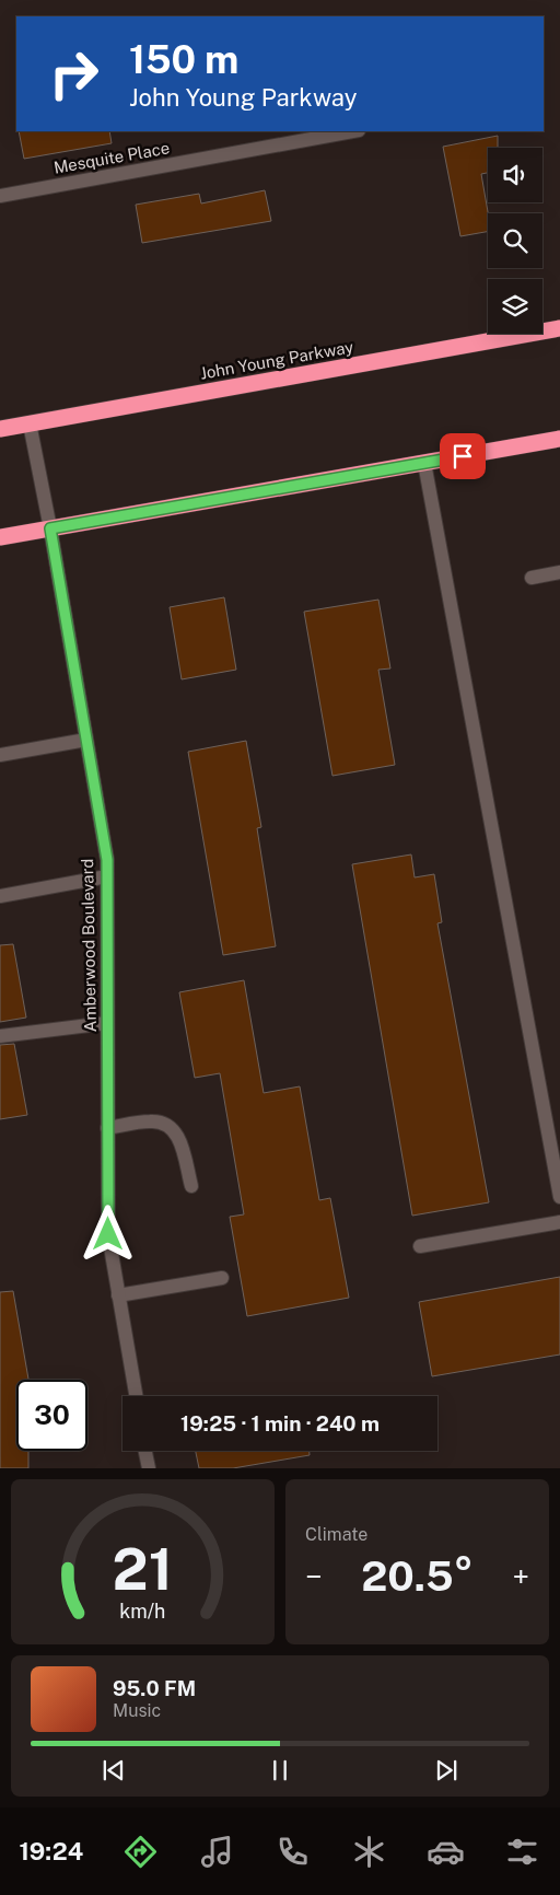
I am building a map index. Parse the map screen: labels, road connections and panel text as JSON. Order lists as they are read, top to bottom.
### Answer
{
  "streets": {
    "highway": ["John Young Parkway"],
    "street": ["Mesquite Place", "Amberwood Boulevard"]
  },
  "crossings": [
    ["John Young Parkway", "Amberwood Boulevard"]
  ],
  "page": {
    "turn": ["150 m", "John Young Parkway"],
    "limit": "30",
    "trip": "19:25 · 1 min · 240 m",
    "tile": "Climate",
    "heat": ["−", "20.5°", "+"],
    "song": ["95.0 FM", "Music"],
    "tabs": "19:24",
    "gauge": ["21", "km/h"]
  }
}
